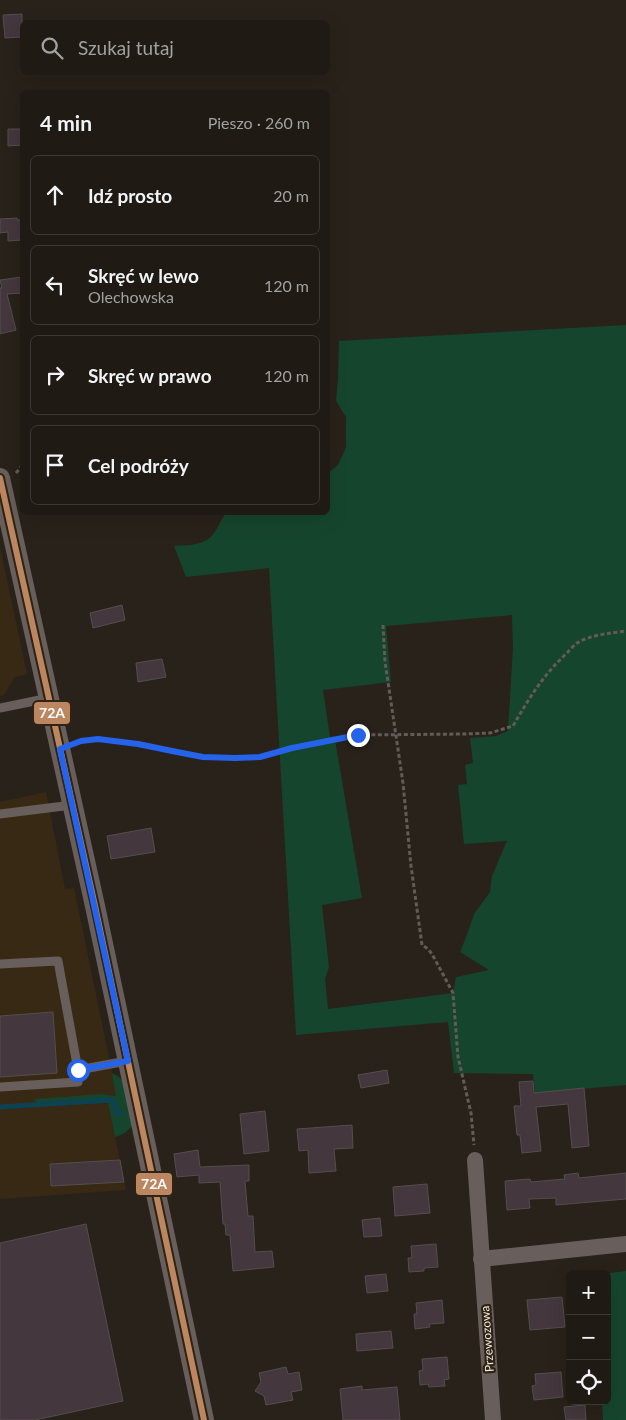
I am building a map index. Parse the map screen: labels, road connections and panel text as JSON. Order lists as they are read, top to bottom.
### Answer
{
  "streets": {
    "street": ["Przewozowa"]
  },
  "lines": ["transit line 72A"],
  "page": {
    "search": "Szukaj tutaj",
    "heading": ["4 min", "Pieszo · 260 m"],
    "list": [
      ["Idź prosto", "20 m"],
      ["Skręć w lewo", "Olechowska", "120 m"],
      ["Skręć w prawo", "120 m"],
      "Cel podróży"
    ],
    "map_buttons": ["+", "−"]
  }
}
